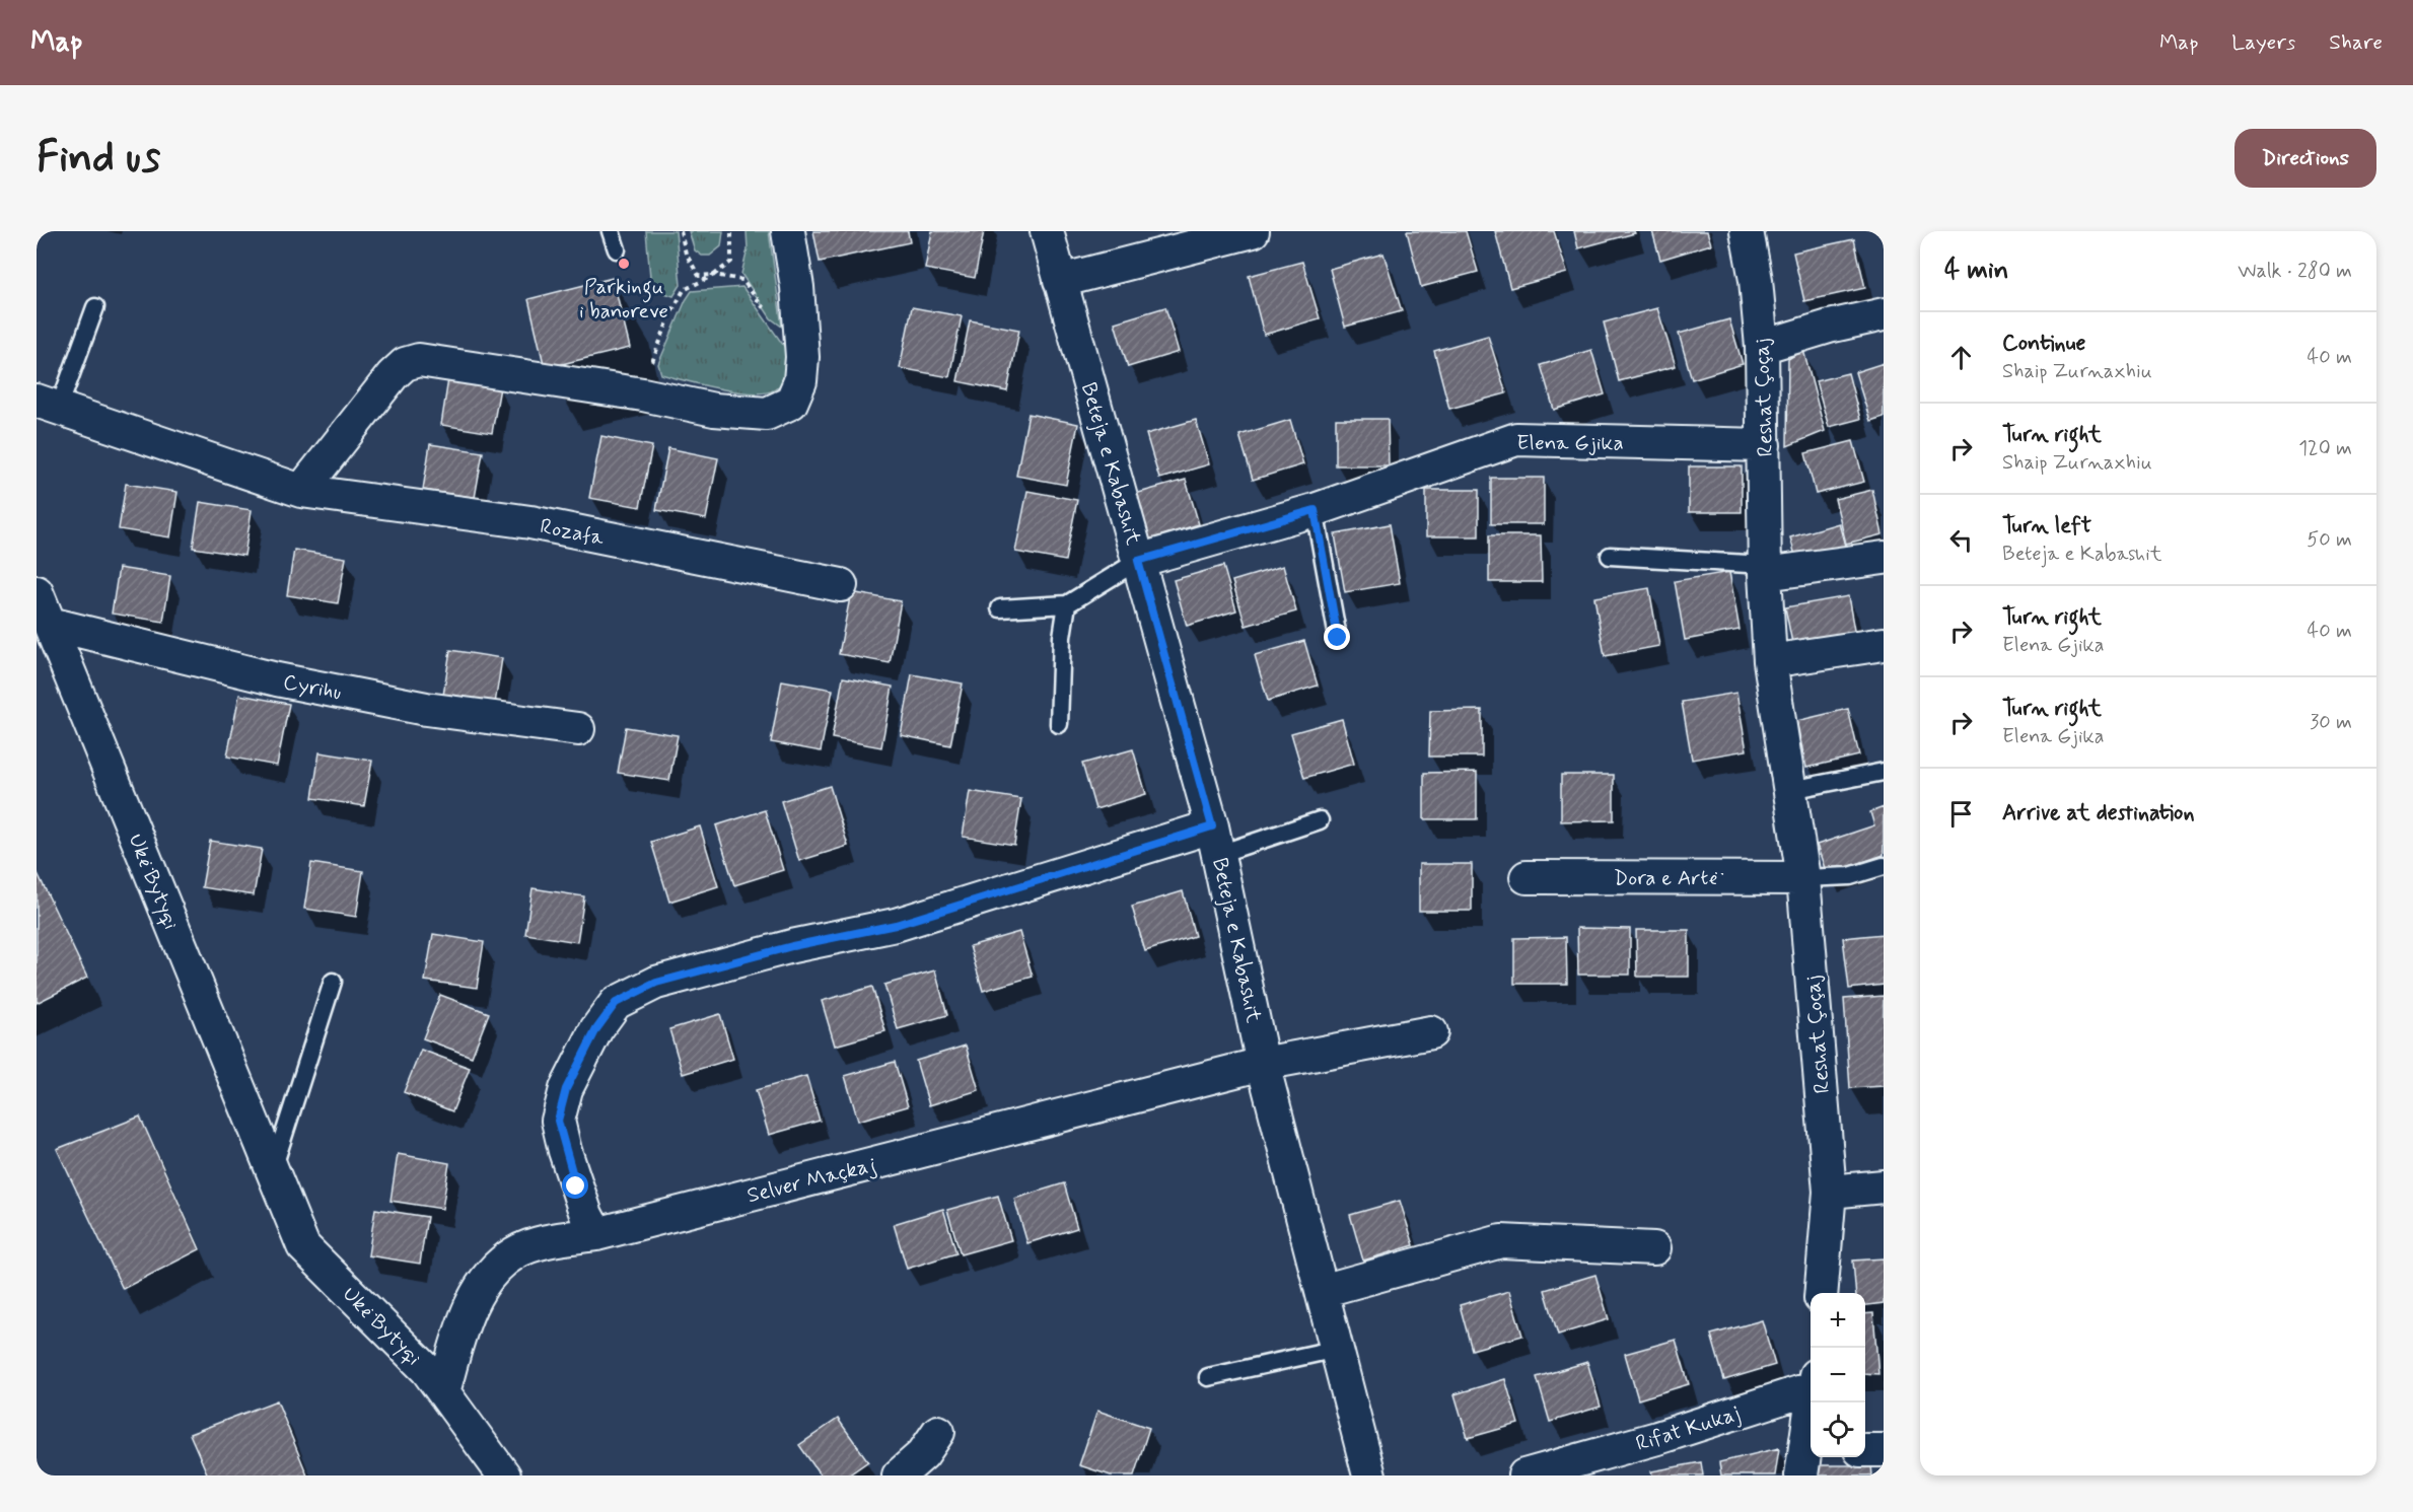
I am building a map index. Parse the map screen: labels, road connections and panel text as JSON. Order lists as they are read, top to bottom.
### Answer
{
  "streets": {
    "street": [
      "Reshat Çoçaj",
      "Elena Gjika",
      "Beteja e Kabashit",
      "Rozafa",
      "Cyrihu",
      "Dora e Artë",
      "Ukë Bytyqi",
      "Selver Maçkaj",
      "Rifat Kukaj"
    ]
  },
  "crossings": [
    ["Reshat Çoçaj", "Elena Gjika"],
    ["Reshat Çoçaj", "Dora e Artë"],
    ["Elena Gjika", "Beteja e Kabashit"],
    ["Beteja e Kabashit", "Selver Maçkaj"],
    ["Cyrihu", "Ukë Bytyqi"],
    ["Ukë Bytyqi", "Selver Maçkaj"]
  ],
  "places": ["Parkingu i banoreve"],
  "page": {
    "header": "Map",
    "nav": ["Map", "Layers", "Share"],
    "buttons": "Directions",
    "title": "Find us",
    "heading": ["4 min", "Walk · 280 m"],
    "list": [
      ["Continue", "Shaip Zurnaxhiu", "40 m"],
      ["Turn right", "Shaip Zurnaxhiu", "120 m"],
      ["Turn left", "Beteja e Kabashit", "50 m"],
      ["Turn right", "Elena Gjika", "40 m"],
      ["Turn right", "Elena Gjika", "30 m"],
      "Arrive at destination"
    ],
    "map_buttons": ["+", "−"]
  }
}
